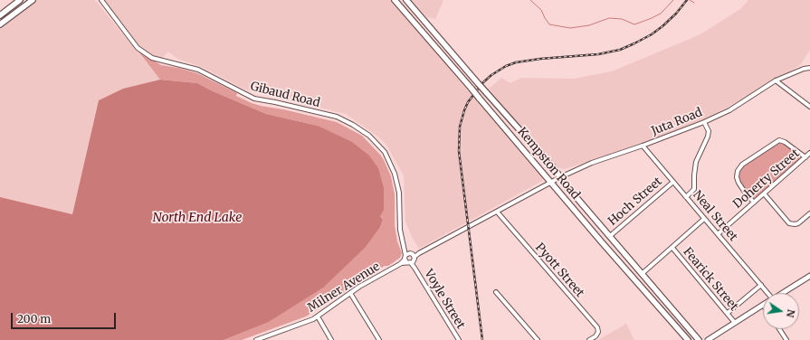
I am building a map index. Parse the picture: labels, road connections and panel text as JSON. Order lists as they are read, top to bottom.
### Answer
{
  "streets": {
    "main road": ["Kempston Road"],
    "street": [
      "Gibaud Road",
      "Juta Road",
      "Doherty Street",
      "Hoch Street",
      "Neal Street",
      "Pyott Street",
      "Fearick Street",
      "Milner Avenue",
      "Voyle Street"
    ]
  },
  "crossings": [
    ["Gibaud Road", "Milner Avenue"],
    ["Gibaud Road", "Voyle Street"],
    ["Juta Road", "Kempston Road"],
    ["Juta Road", "Neal Street"],
    ["Juta Road", "Milner Avenue"],
    ["Kempston Road", "Hoch Street"],
    ["Kempston Road", "Milner Avenue"],
    ["Doherty Street", "Neal Street"],
    ["Hoch Street", "Neal Street"],
    ["Pyott Street", "Milner Avenue"],
    ["Milner Avenue", "Voyle Street"]
  ],
  "water": ["North End Lake"],
  "scale_bar": "200 m",
  "north": "right"
}
